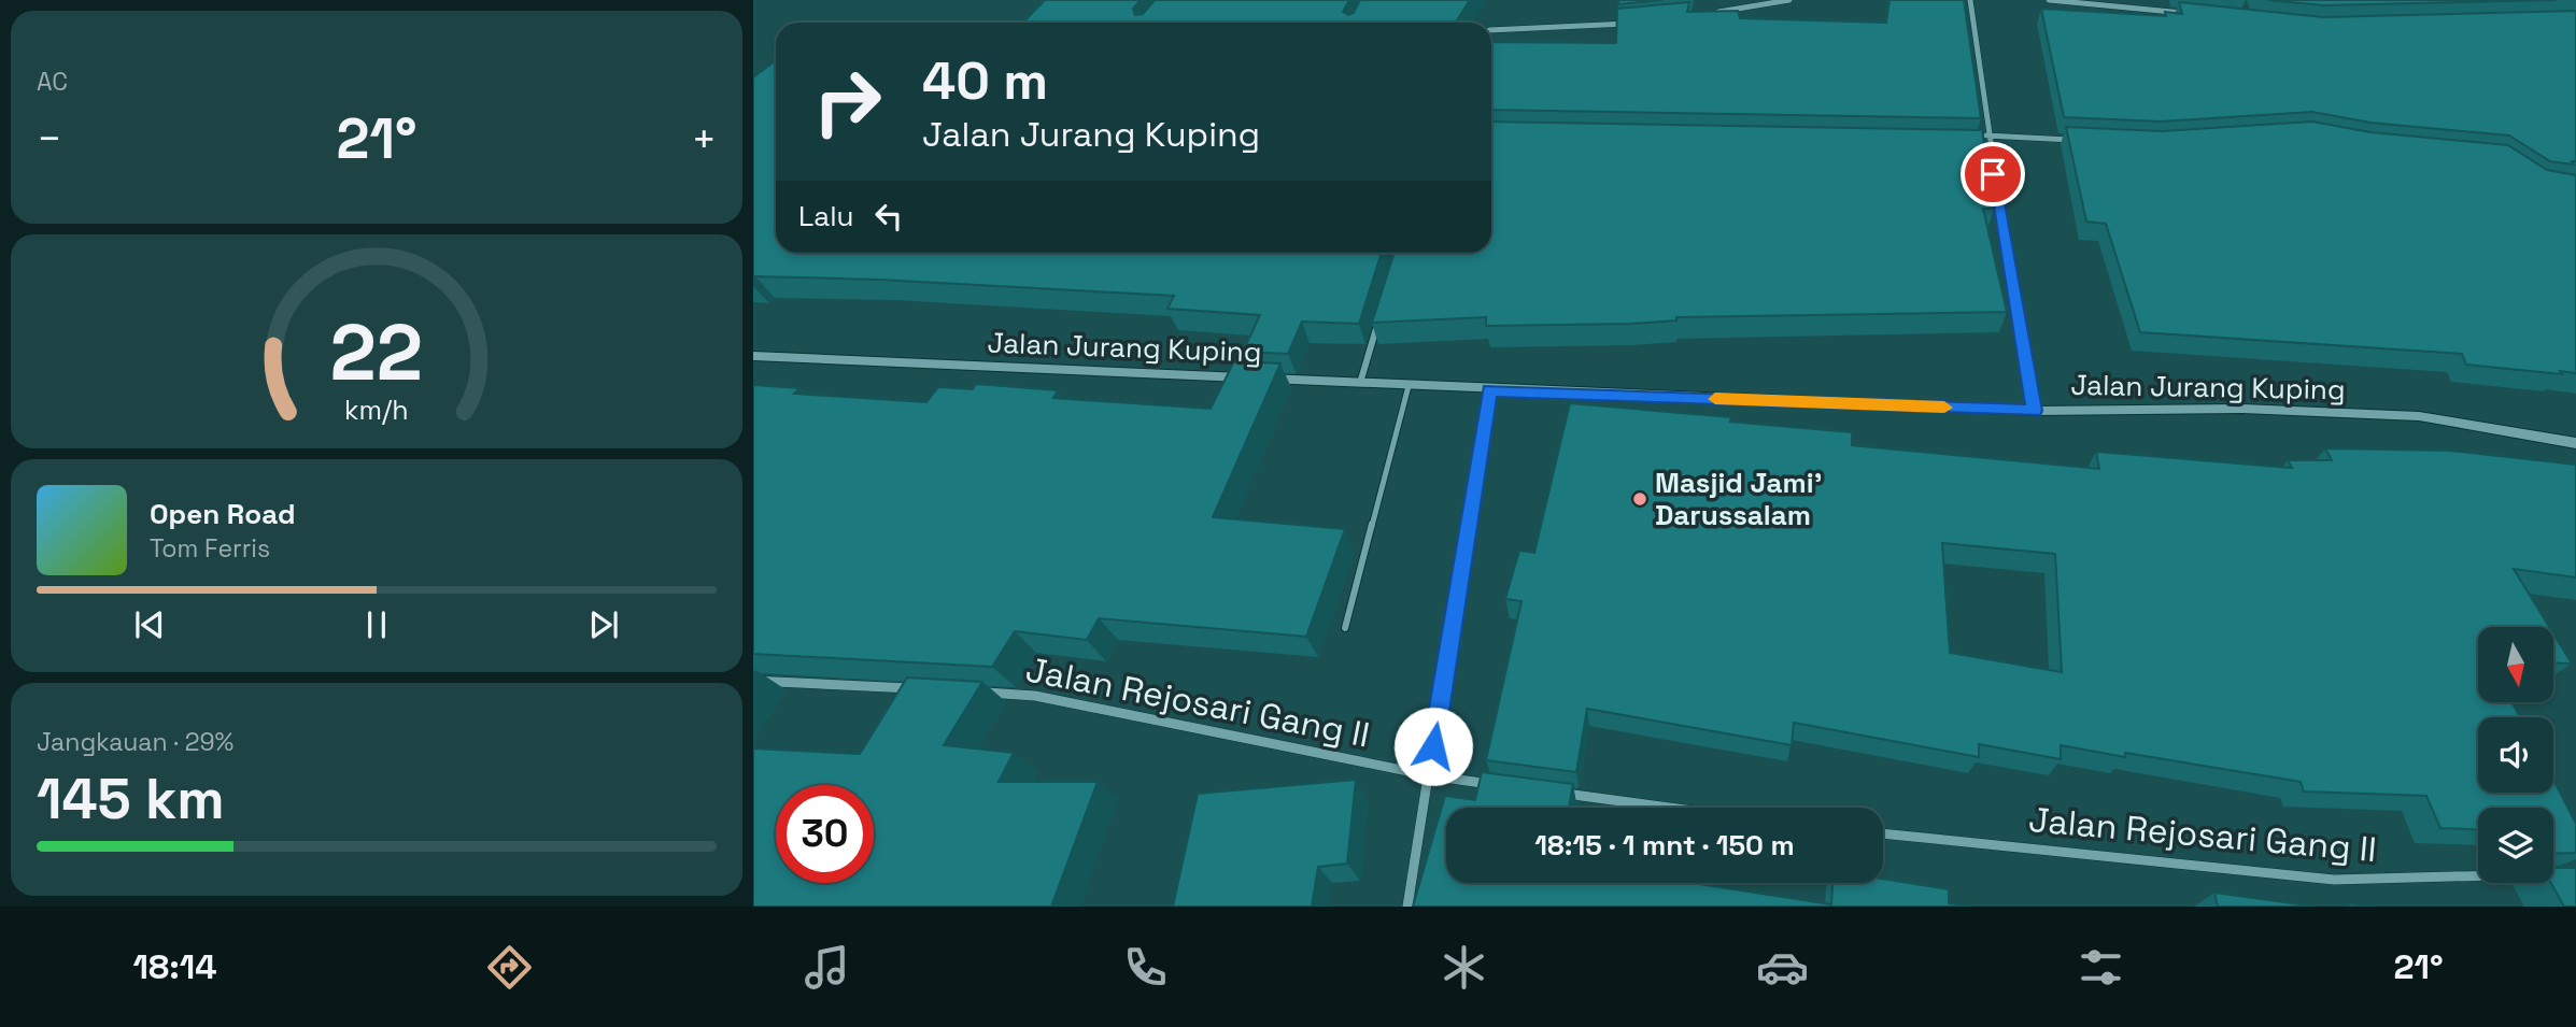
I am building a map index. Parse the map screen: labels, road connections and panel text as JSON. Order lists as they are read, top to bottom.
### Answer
{
  "streets": {
    "street": ["Jalan Jurang Kuping", "Jalan Rejosari Gang II"]
  },
  "places": ["Masjid Jami' Darussalam"],
  "north": "bottom",
  "page": {
    "tile": [
      "AC",
      ["Jangkauan · 29%", "145 km"]
    ],
    "turn": ["40 m", "Jalan Jurang Kuping"],
    "heat": ["−", "21°", "+"],
    "then": "Lalu",
    "song": ["Open Road", "Tom Ferris"],
    "limit": "30",
    "trip": "18:15 · 1 mnt · 150 m",
    "tabs": ["18:14", "21°"],
    "gauge": ["22", "km/h"]
  }
}
